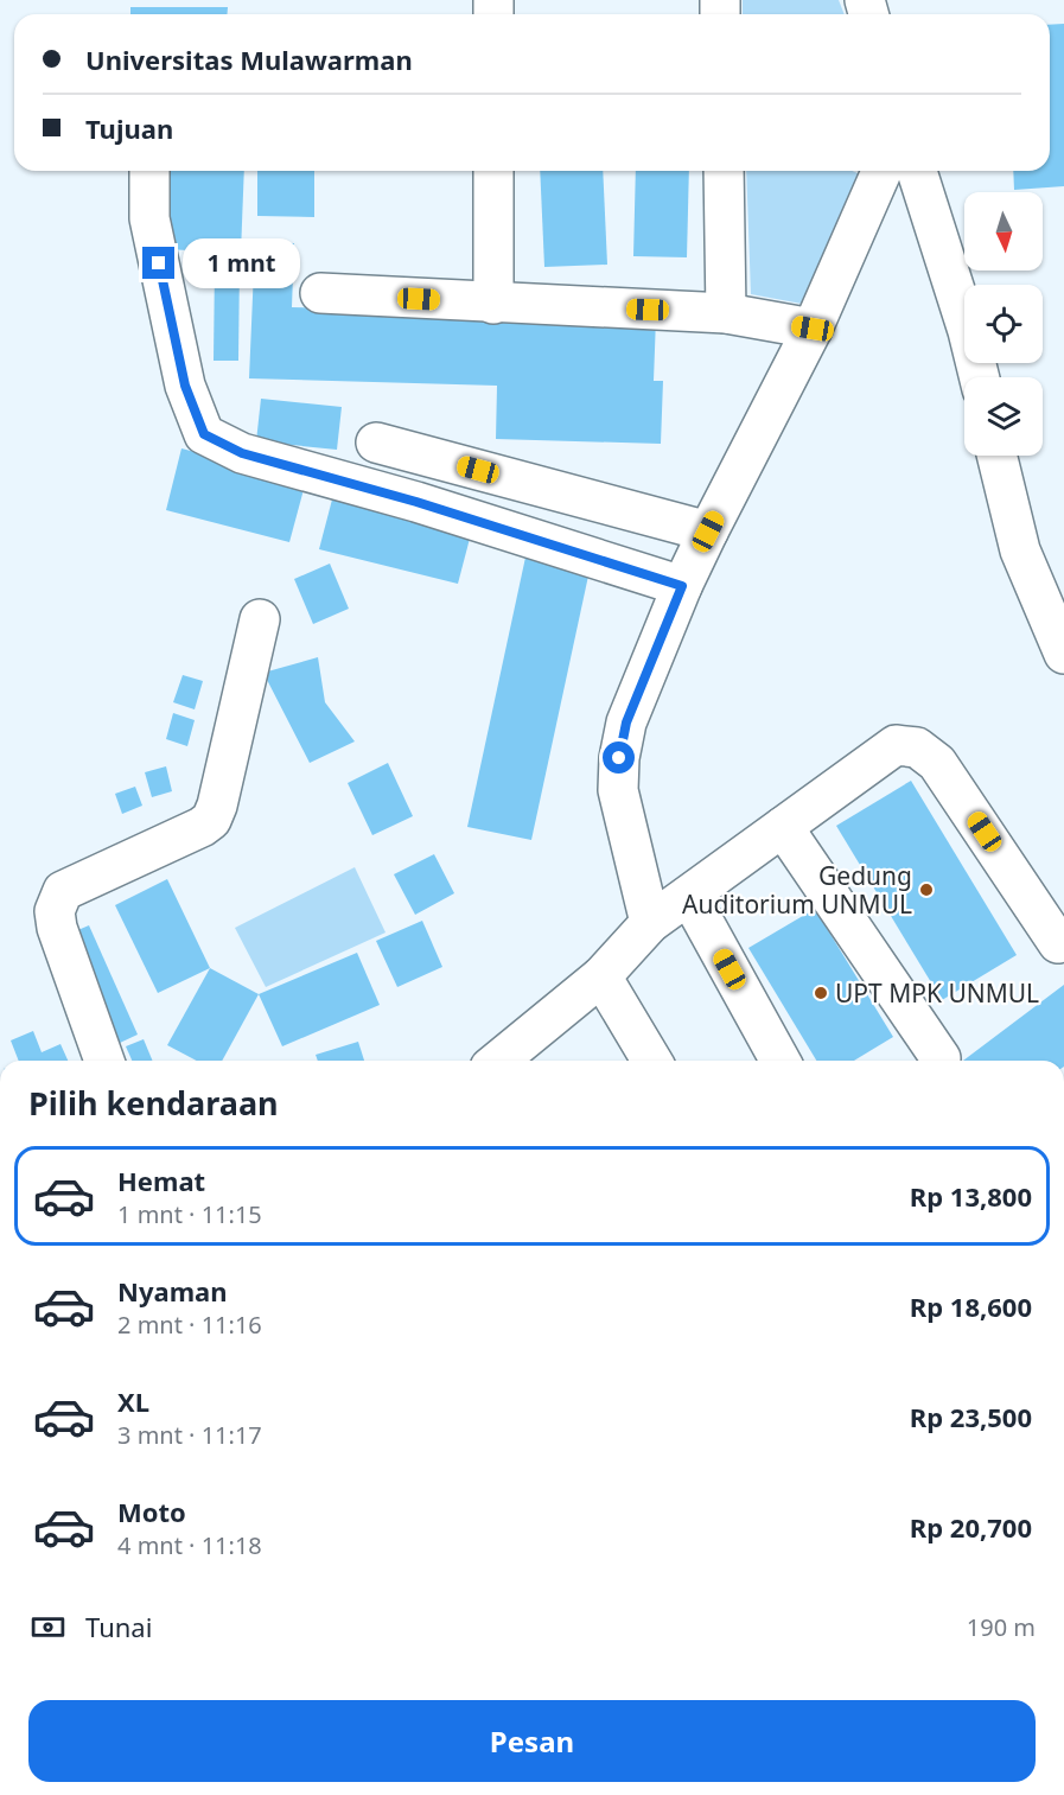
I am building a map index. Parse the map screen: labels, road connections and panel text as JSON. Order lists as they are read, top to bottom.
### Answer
{
  "places": ["Gedung Auditorium UNMUL", "UPT MPK UNMUL"],
  "north": "bottom",
  "page": {
    "banner": ["Universitas Mulawarman", "Tujuan"],
    "bubble": "1 mnt",
    "heading": "Pilih kendaraan",
    "list": [
      {
        "name": "Hemat",
        "note": "1 mnt · 11:15",
        "value": "Rp 13,800"
      },
      {
        "name": "Nyaman",
        "note": "2 mnt · 11:16",
        "value": "Rp 18,600"
      },
      {
        "name": "XL",
        "note": "3 mnt · 11:17",
        "value": "Rp 23,500"
      },
      {
        "name": "Moto",
        "note": "4 mnt · 11:18",
        "value": "Rp 20,700"
      }
    ],
    "pay": ["Tunai", "190 m"],
    "buttons": "Pesan"
  }
}
